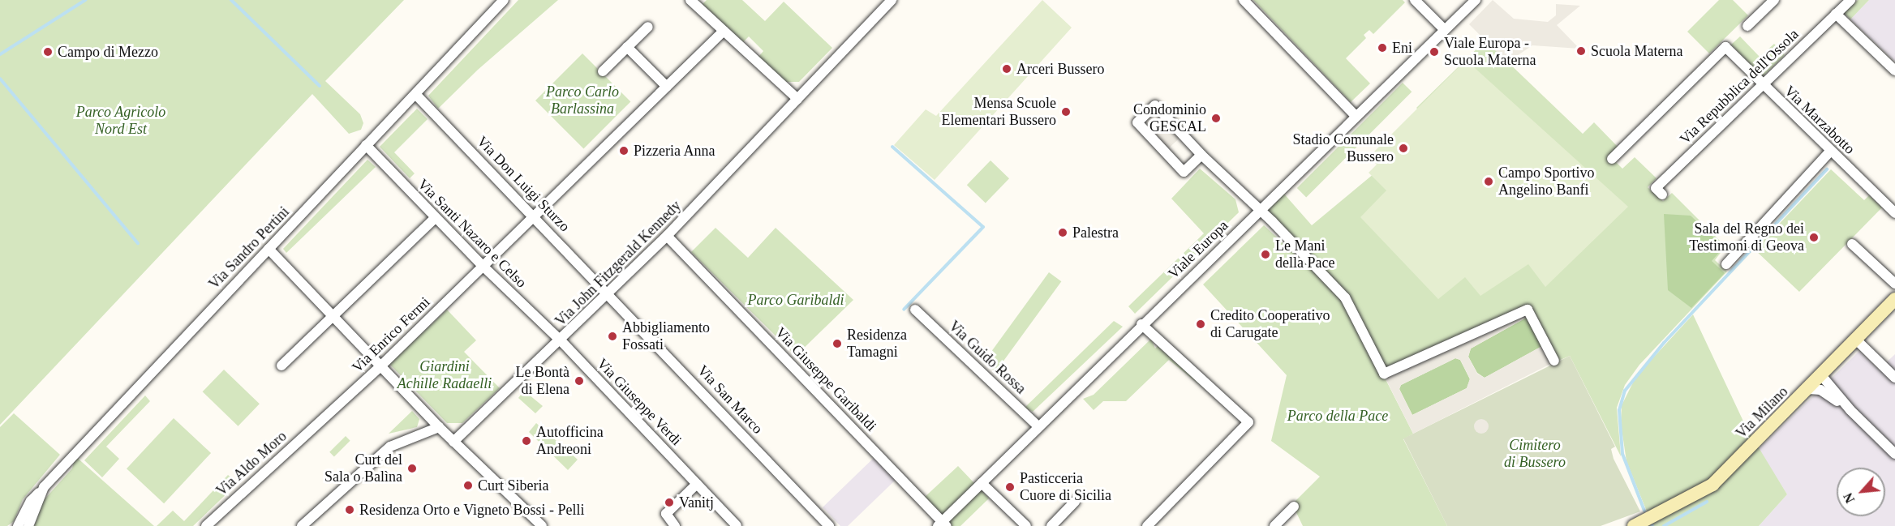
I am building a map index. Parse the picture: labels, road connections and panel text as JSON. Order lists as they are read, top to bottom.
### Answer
{
  "streets": {
    "street": [
      "Via Repubblica dell'Ossola",
      "Via Marzabotto",
      "Via Don Luigi Sturzo",
      "Via Santi Nazaro e Celso",
      "Via Sandro Pertini",
      "Viale Europa",
      "Via John Fitzgerald Kennedy",
      "Via Enrico Fermi",
      "Via Guido Rossa",
      "Via Giuseppe Garibaldi",
      "Via San Marco",
      "Via Giuseppe Verdi",
      "Via Milano",
      "Via Aldo Moro"
    ]
  },
  "crossings": [
    ["Via Repubblica dell'Ossola", "Via Marzabotto"],
    ["Via Don Luigi Sturzo", "Via Sandro Pertini"],
    ["Via Don Luigi Sturzo", "Via John Fitzgerald Kennedy"],
    ["Via Don Luigi Sturzo", "Via Enrico Fermi"],
    ["Via Don Luigi Sturzo", "Via San Marco"],
    ["Via Santi Nazaro e Celso", "Via Sandro Pertini"],
    ["Via Santi Nazaro e Celso", "Via John Fitzgerald Kennedy"],
    ["Via Santi Nazaro e Celso", "Via Enrico Fermi"],
    ["Via Santi Nazaro e Celso", "Via Giuseppe Verdi"],
    ["Viale Europa", "Via Guido Rossa"],
    ["Viale Europa", "Via Giuseppe Garibaldi"],
    ["Via John Fitzgerald Kennedy", "Via Giuseppe Garibaldi"],
    ["Via John Fitzgerald Kennedy", "Via San Marco"],
    ["Via John Fitzgerald Kennedy", "Via Giuseppe Verdi"],
    ["Via Enrico Fermi", "Via Aldo Moro"]
  ],
  "parks": [
    "Parco Carlo Barlassina",
    "Parco Agricolo Nord Est",
    "Parco Garibaldi",
    "Giardini Achille Radaelli",
    "Parco della Pace",
    "Cimitero di Bussero"
  ],
  "places": [
    "Eni",
    "Scuola Materna",
    "Campo di Mezzo",
    "Viale Europa - Scuola Materna",
    "Arceri Bussero",
    "Mensa Scuole Elementari Bussero",
    "Condominio GESCAL",
    "Stadio Comunale Bussero",
    "Pizzeria Anna",
    "Campo Sportivo Angelino Banfi",
    "Palestra",
    "Sala del Regno dei Testimoni di Geova",
    "Le Mani della Pace",
    "Credito Cooperativo di Carugate",
    "Abbigliamento Fossati",
    "Residenza Tamagni",
    "Le Bontà di Elena",
    "Autofficina Andreoni",
    "Curt del Sala o Balìna",
    "Curt Siberia",
    "Pasticceria Cuore di Sicilia",
    "Vanitj",
    "Residenza Orto e Vigneto Bossi - Pelli"
  ],
  "north": "bottom left"
}
